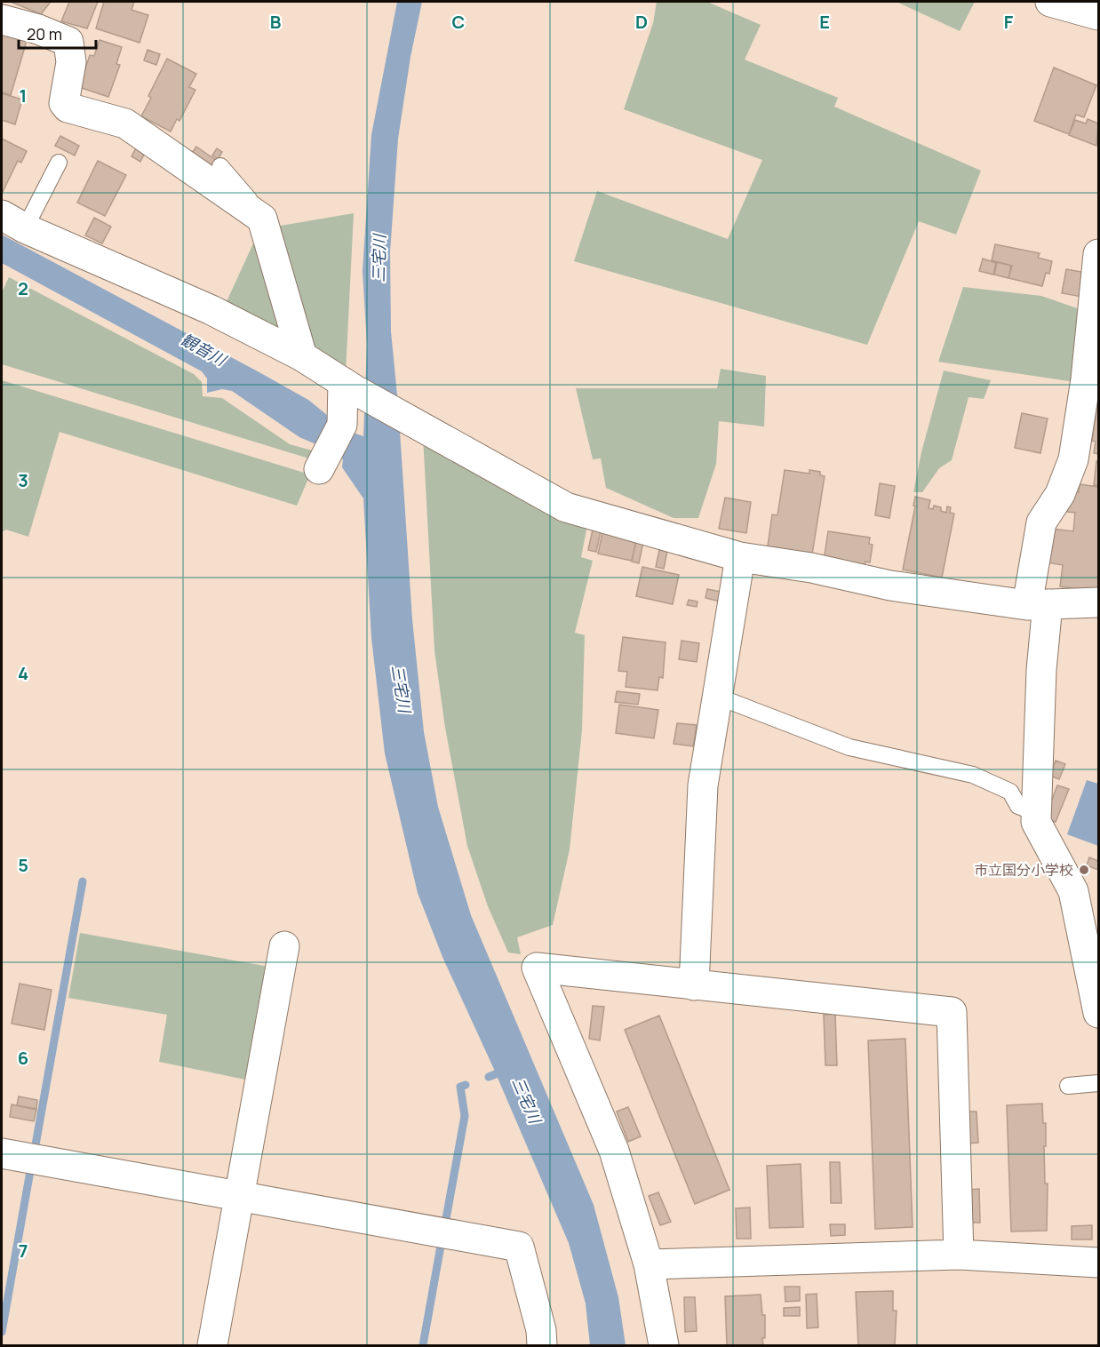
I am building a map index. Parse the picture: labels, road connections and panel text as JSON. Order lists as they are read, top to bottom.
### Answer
{
  "water": ["三宅川", "観音川"],
  "places": ["市立国分小学校"],
  "scale_bar": "20 m",
  "grid": {
    "columns": [
      "B",
      "C",
      "D",
      "E",
      "F"
    ],
    "rows": [
      "1",
      "2",
      "3",
      "4",
      "5",
      "6",
      "7"
    ]
  }
}
